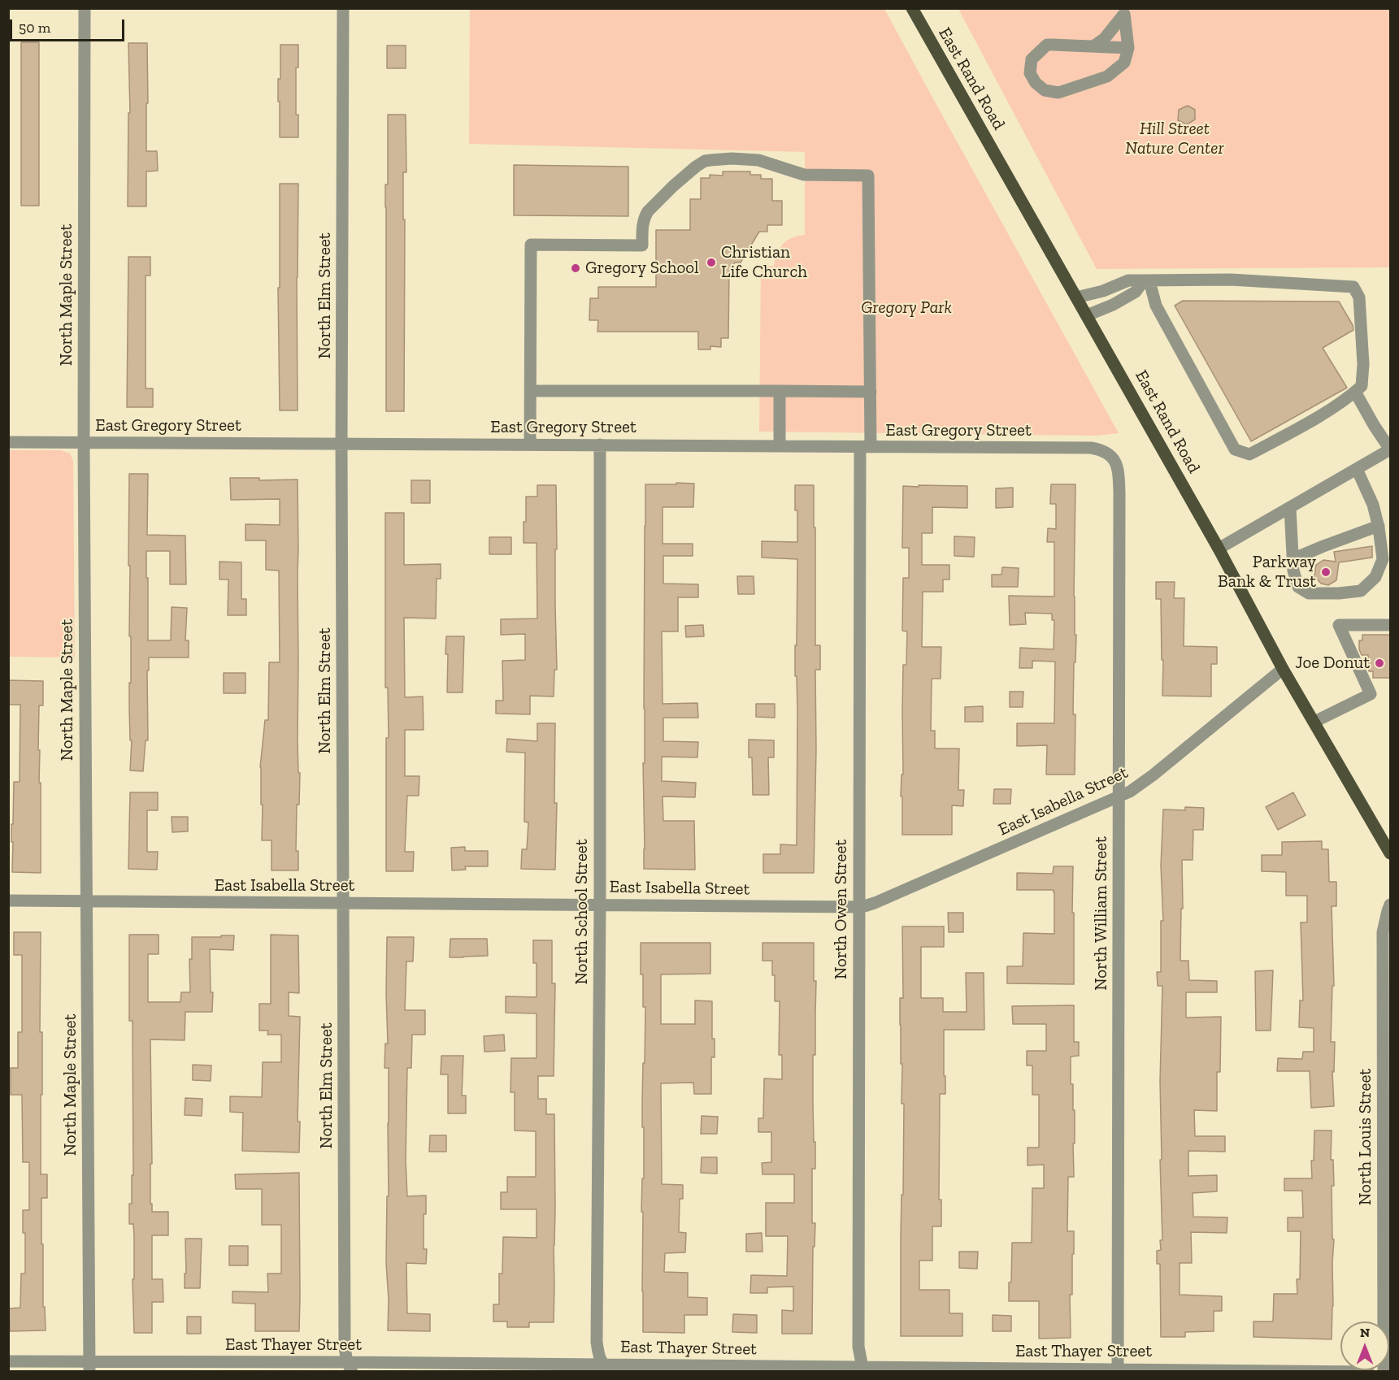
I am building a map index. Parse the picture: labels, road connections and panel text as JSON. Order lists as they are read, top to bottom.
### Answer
{
  "streets": {
    "main road": ["East Rand Road"],
    "street": [
      "North Maple Street",
      "North Elm Street",
      "East Gregory Street",
      "East Isabella Street",
      "North Owen Street",
      "North School Street",
      "North William Street",
      "North Louis Street",
      "East Thayer Street"
    ]
  },
  "crossings": [
    ["East Rand Road", "East Isabella Street"],
    ["North Maple Street", "East Gregory Street"],
    ["North Maple Street", "East Isabella Street"],
    ["North Maple Street", "East Thayer Street"],
    ["North Elm Street", "East Gregory Street"],
    ["North Elm Street", "East Isabella Street"],
    ["North Elm Street", "East Thayer Street"],
    ["East Gregory Street", "North Owen Street"],
    ["East Gregory Street", "North School Street"],
    ["East Gregory Street", "North William Street"],
    ["East Isabella Street", "North Owen Street"],
    ["East Isabella Street", "North School Street"],
    ["East Isabella Street", "North William Street"],
    ["North Owen Street", "East Thayer Street"],
    ["North School Street", "East Thayer Street"],
    ["North William Street", "East Thayer Street"]
  ],
  "parks": ["Hill Street Nature Center", "Gregory Park"],
  "places": [
    "Christian Life Church",
    "Gregory School",
    "Parkway Bank & Trust",
    "Joe Donut"
  ],
  "scale_bar": "50 m",
  "north": "top"
}
